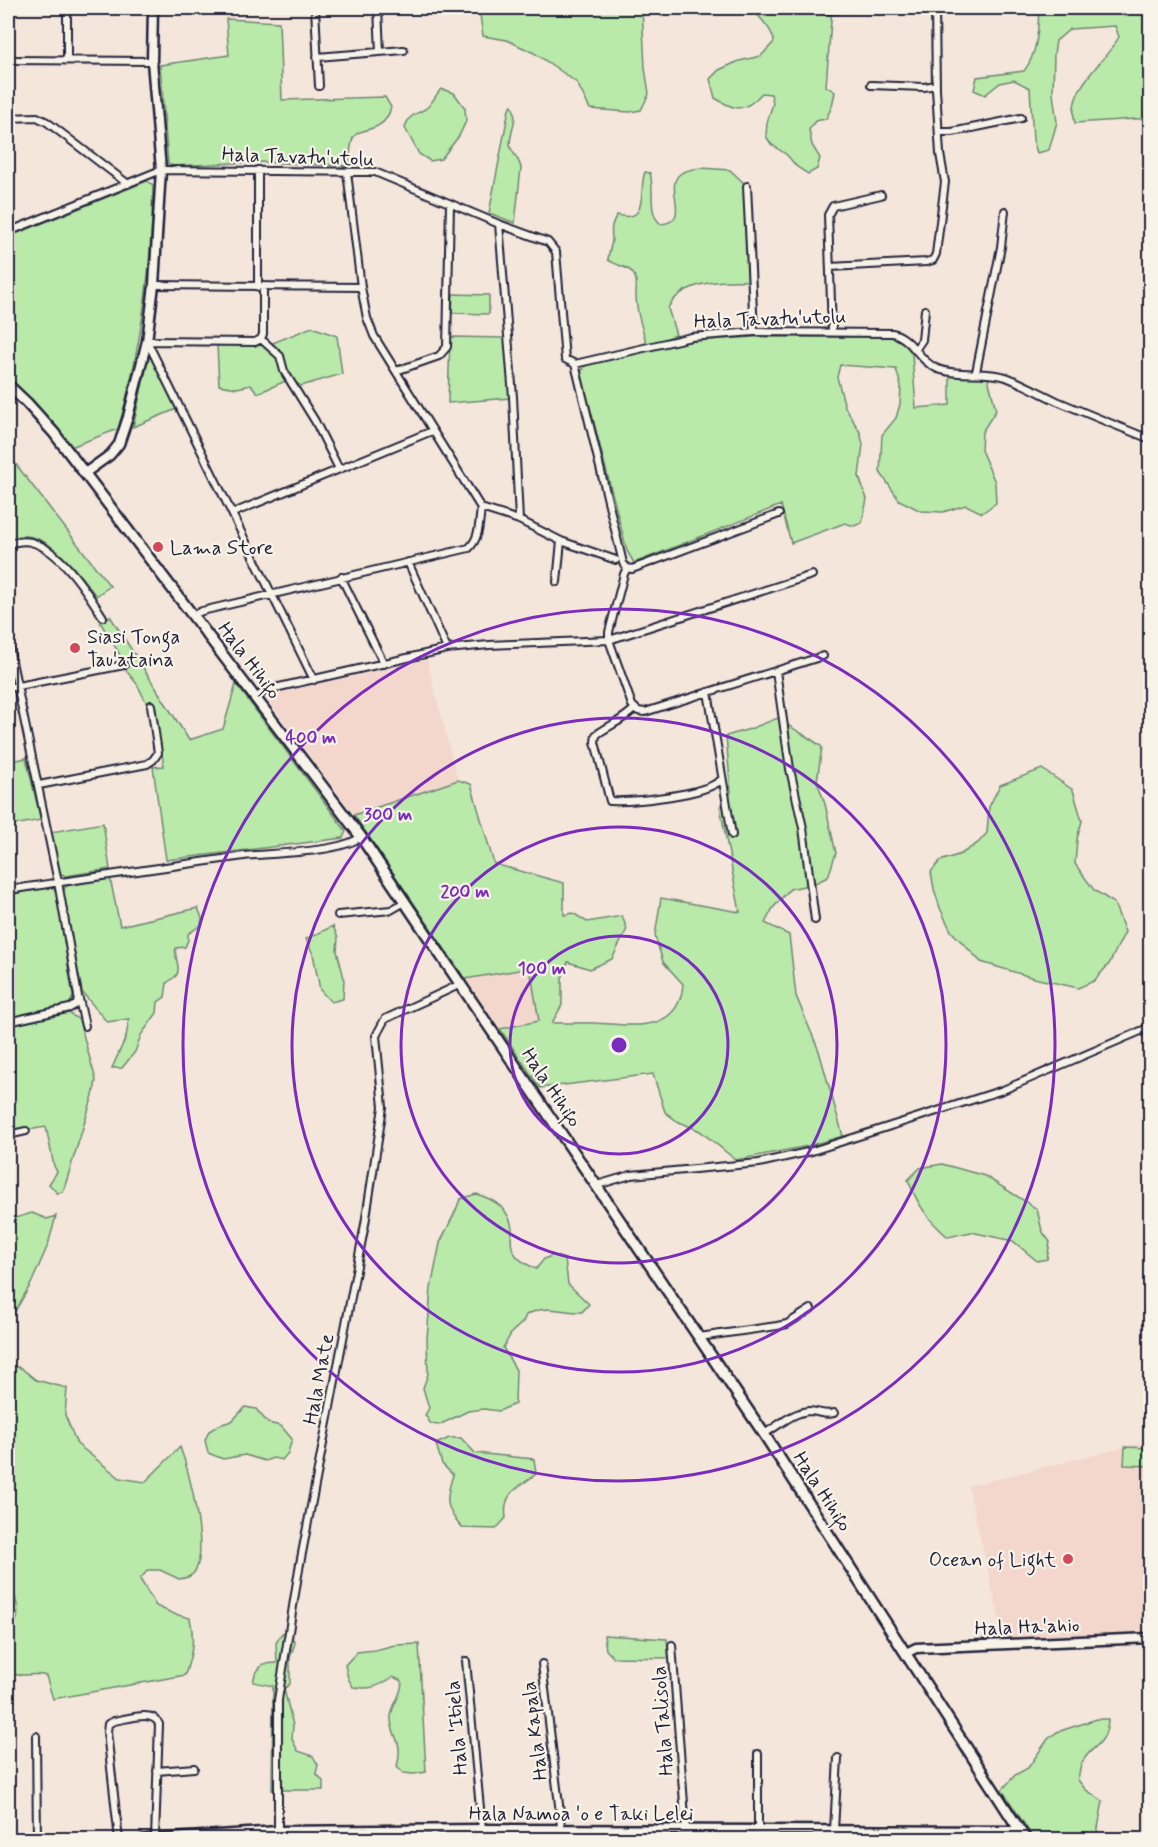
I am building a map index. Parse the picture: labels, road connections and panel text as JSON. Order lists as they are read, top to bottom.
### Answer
{
  "streets": {
    "main road": ["Hala Hihifo"],
    "street": [
      "Hala Tavatu'utolu",
      "Hala Mate",
      "Hala Ha'ahio",
      "Hala Talisola",
      "Hala 'Itiela",
      "Hala Kapala",
      "Hala Namoa 'o e Taki Lelei"
    ]
  },
  "crossings": [
    ["Hala Hihifo", "Hala Mate"],
    ["Hala Hihifo", "Hala Ha'ahio"],
    ["Hala Hihifo", "Hala Namoa 'o e Taki Lelei"],
    ["Hala Mate", "Hala Namoa 'o e Taki Lelei"],
    ["Hala Talisola", "Hala Namoa 'o e Taki Lelei"],
    ["Hala 'Itiela", "Hala Namoa 'o e Taki Lelei"],
    ["Hala Kapala", "Hala Namoa 'o e Taki Lelei"]
  ],
  "places": ["Lama Store", "Siasi Tonga Tau'ataina", "Ocean of Light"],
  "rings": [
    "400 m",
    "300 m",
    "200 m",
    "100 m"
  ]
}
